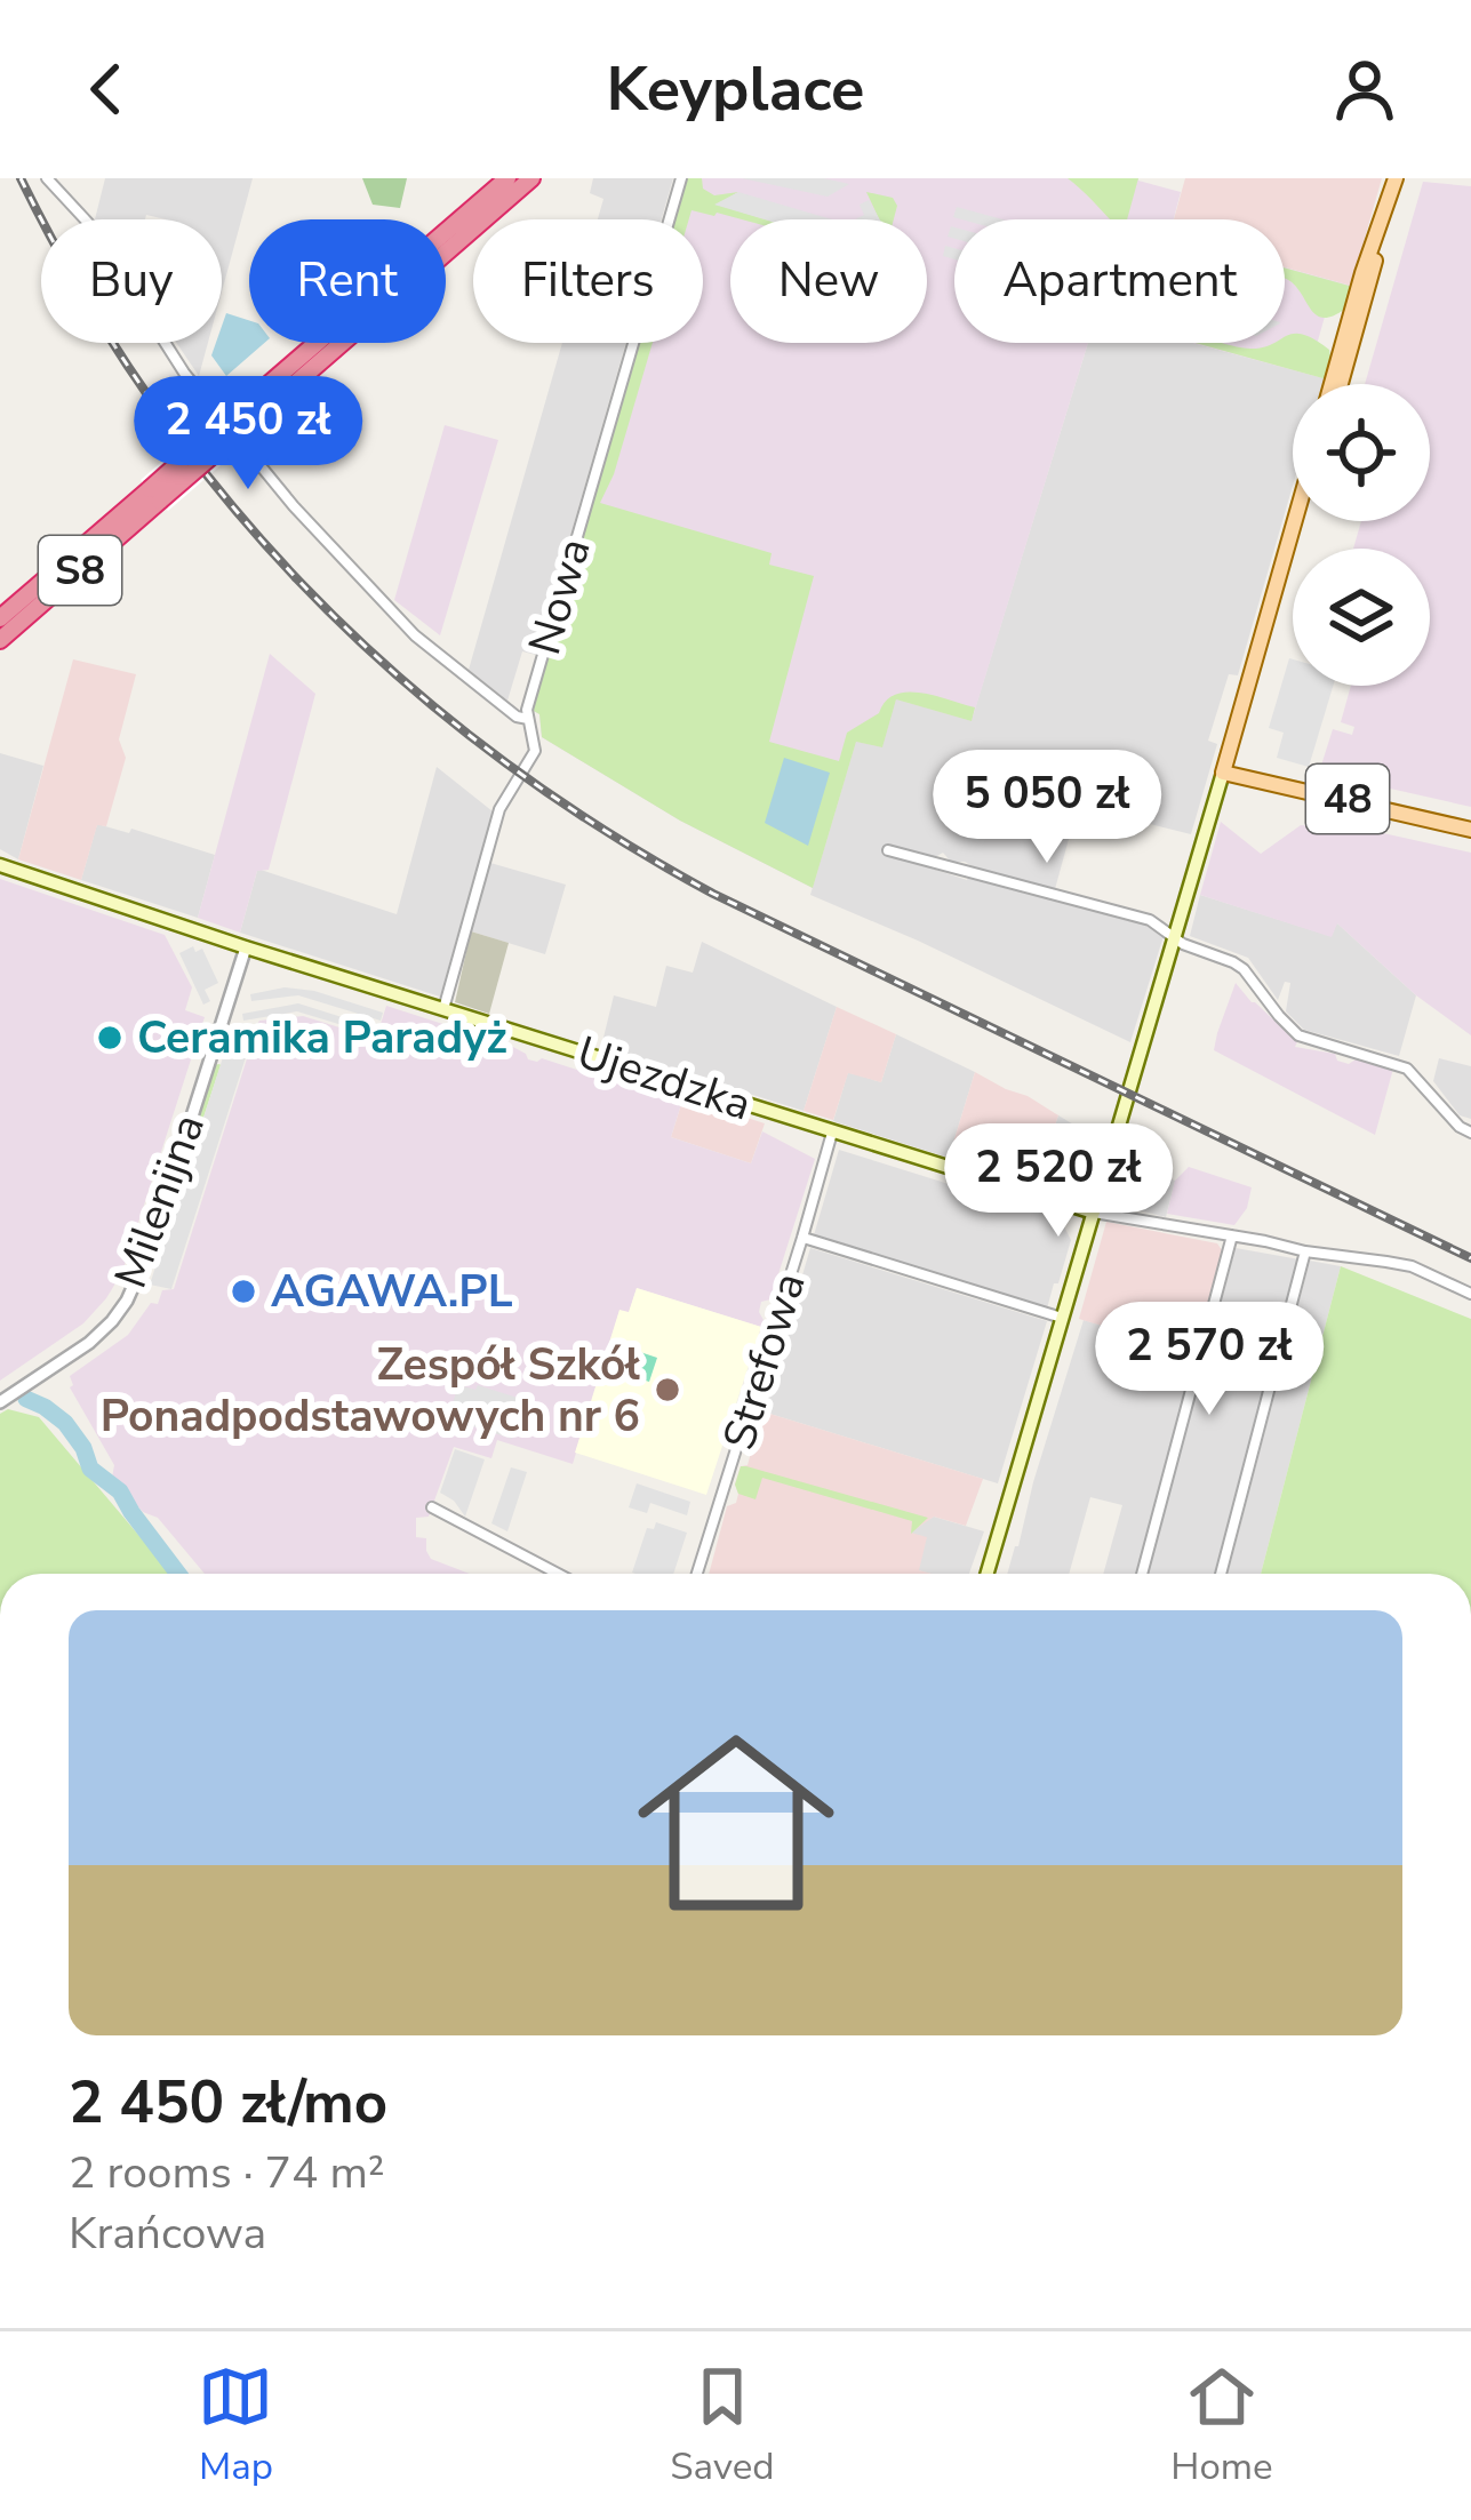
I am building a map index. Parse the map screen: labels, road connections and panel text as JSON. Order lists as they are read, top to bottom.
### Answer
{
  "streets": {
    "highway": ["S8"],
    "main road": ["48", "Ujezdzka"],
    "street": ["Nowa", "Milenijna", "Strefowa"]
  },
  "crossings": [
    ["Nowa", "Ujezdzka"],
    ["Ujezdzka", "Milenijna"],
    ["Ujezdzka", "Strefowa"]
  ],
  "places": ["Ceramika Paradyż", "AGAWA.PL", "Zespół Szkół Ponadpodstawowych nr 6"],
  "page": {
    "header": "Keyplace",
    "chip": [
      "Buy",
      "Rent",
      "Filters",
      "New",
      "Apartment"
    ],
    "price": [
      "2 450 zł",
      "5 050 zł",
      "2 520 zł",
      "2 570 zł"
    ],
    "list": [
      {
        "name": "2 450 zł/mo",
        "note": "2 rooms · 74 m² · Krańcowa"
      }
    ],
    "tabs": ["Map", "Saved", "Home"]
  }
}
